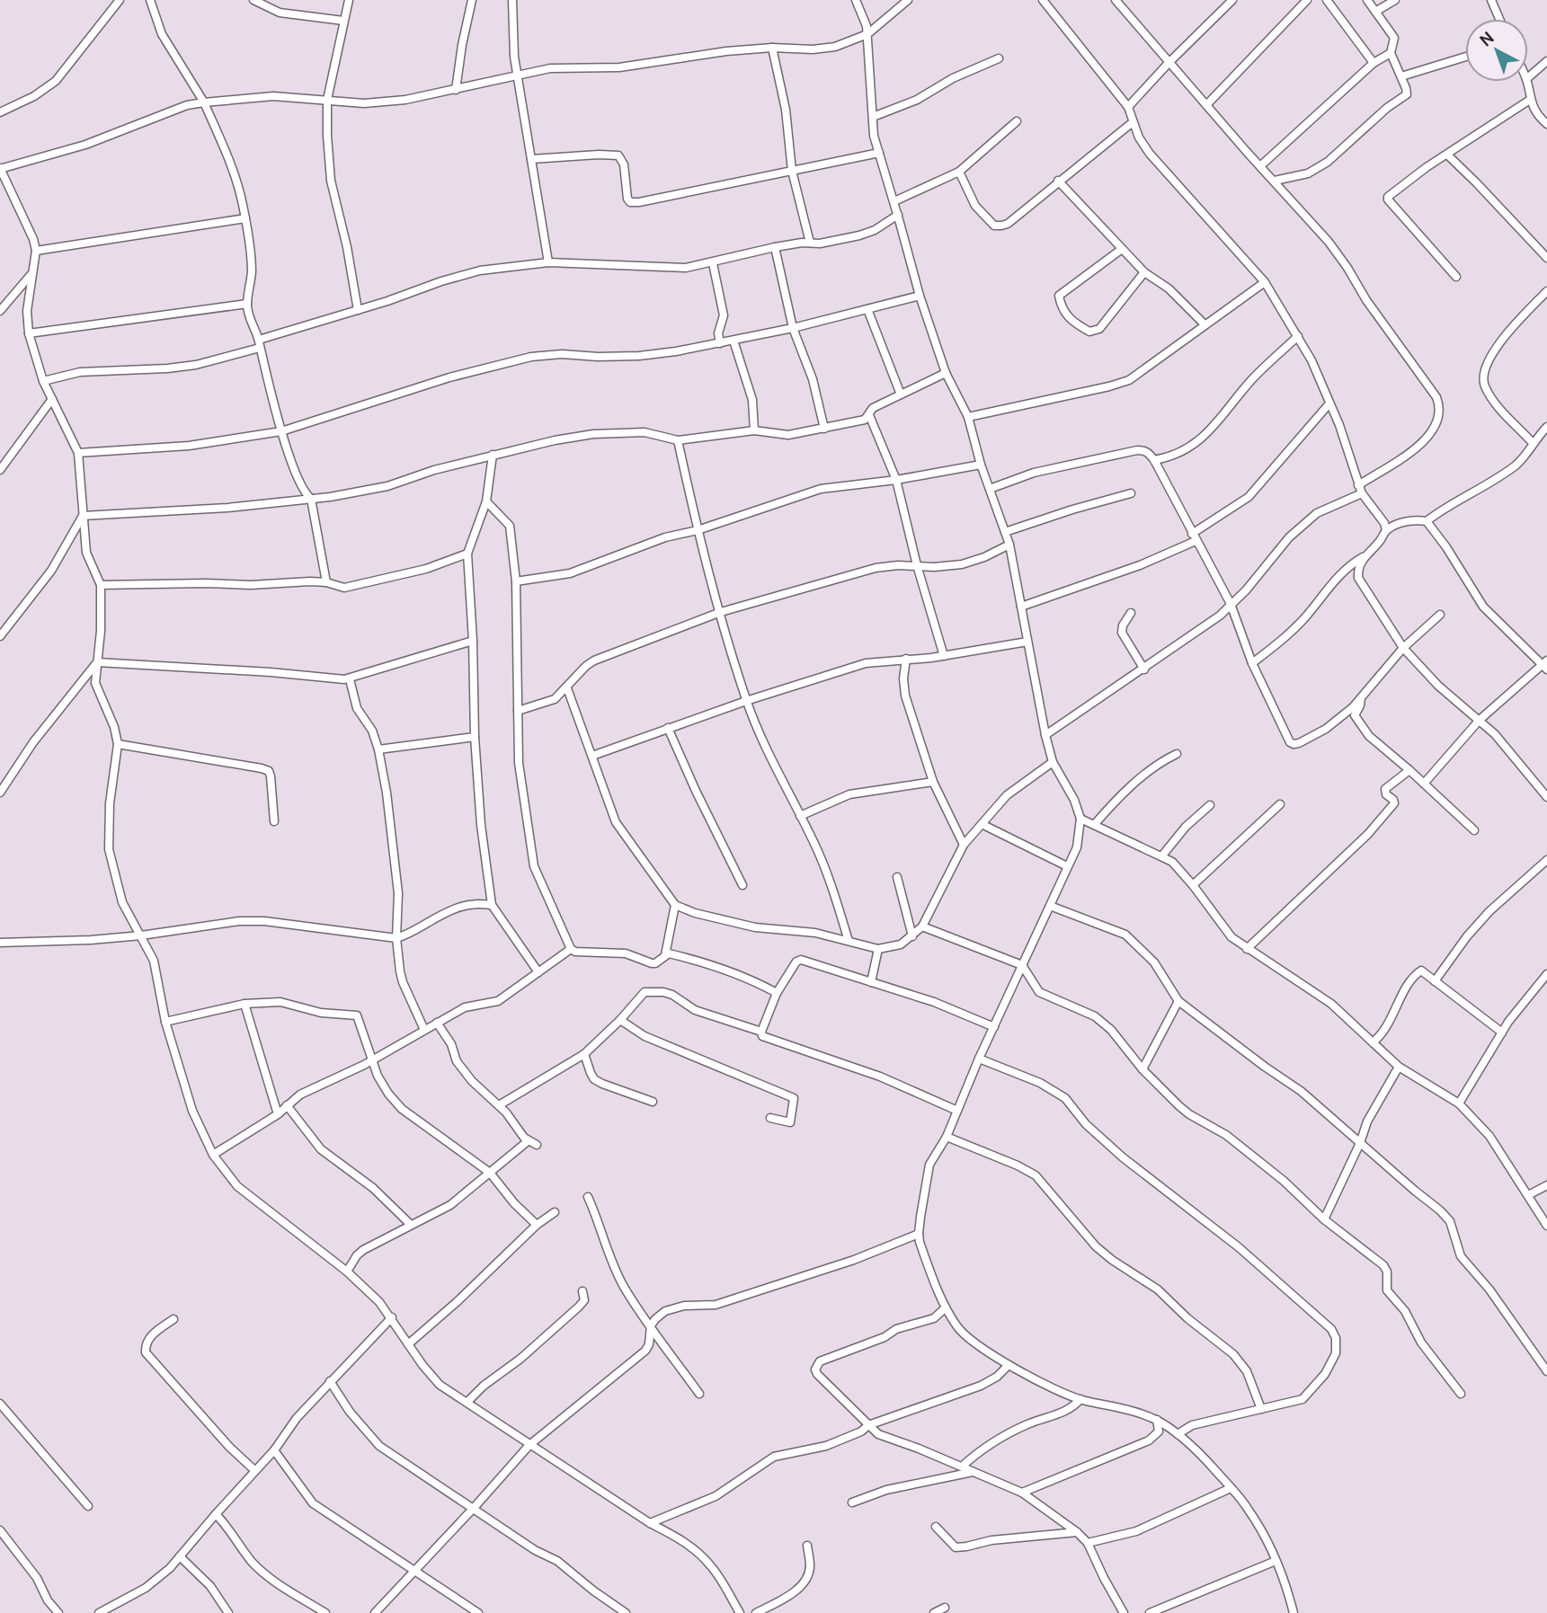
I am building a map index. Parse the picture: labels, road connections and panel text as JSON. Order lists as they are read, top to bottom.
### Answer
{
  "north": "top left"
}
